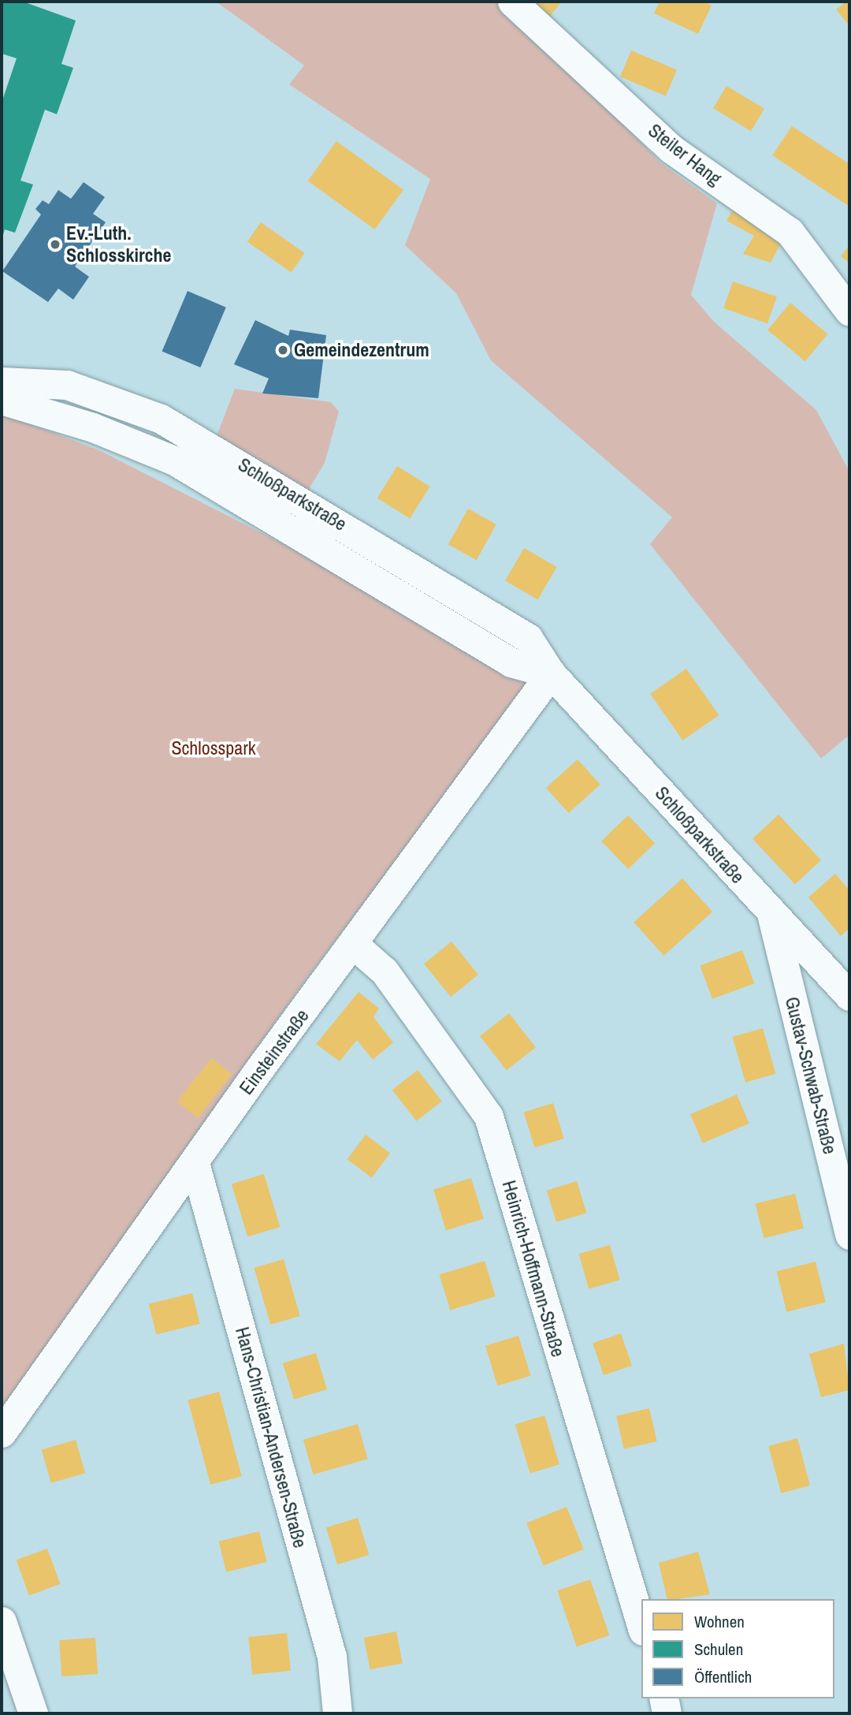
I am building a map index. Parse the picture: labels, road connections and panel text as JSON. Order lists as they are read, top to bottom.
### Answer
{
  "streets": {
    "street": [
      "Steiler Hang",
      "Schloßparkstraße",
      "Einsteinstraße",
      "Gustav-Schwab-Straße",
      "Heinrich-Hoffmann-Straße",
      "Hans-Christian-Andersen-Straße"
    ]
  },
  "crossings": [
    ["Schloßparkstraße", "Einsteinstraße"],
    ["Schloßparkstraße", "Gustav-Schwab-Straße"],
    ["Einsteinstraße", "Heinrich-Hoffmann-Straße"],
    ["Einsteinstraße", "Hans-Christian-Andersen-Straße"]
  ],
  "parks": ["Schlosspark"],
  "places": ["Ev.-Luth. Schlosskirche", "Gemeindezentrum"],
  "legend": ["Wohnen", "Schulen", "Öffentlich"]
}
